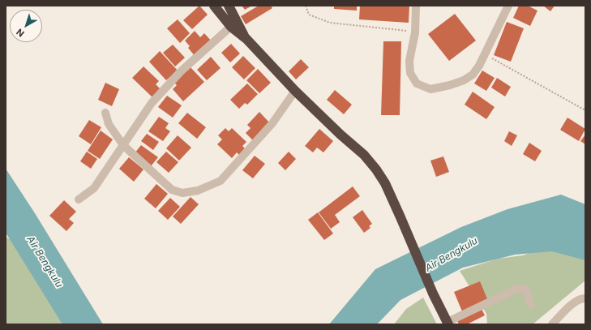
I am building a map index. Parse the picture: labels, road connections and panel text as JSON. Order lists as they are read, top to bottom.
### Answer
{
  "water": ["Air Bengkulu"],
  "north": "bottom left"
}
